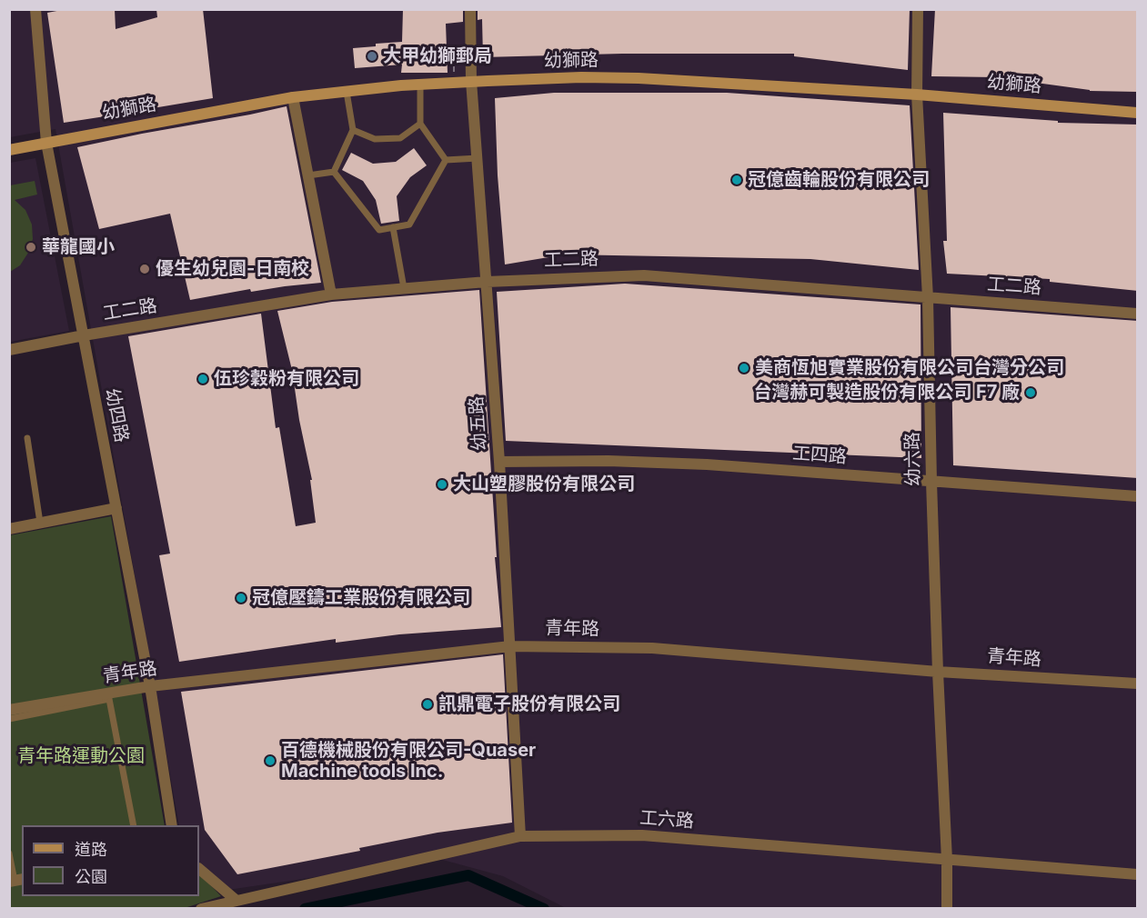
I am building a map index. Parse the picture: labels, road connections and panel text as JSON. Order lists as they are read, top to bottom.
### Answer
{
  "streets": {
    "street": [
      "幼獅路",
      "工二路",
      "幼四路",
      "幼五路",
      "工四路",
      "幼六路",
      "青年路",
      "工六路"
    ]
  },
  "crossings": [
    ["幼獅路", "幼四路"],
    ["幼獅路", "幼五路"],
    ["幼獅路", "幼六路"],
    ["工二路", "幼四路"],
    ["工二路", "幼五路"],
    ["工二路", "幼六路"],
    ["幼四路", "青年路"],
    ["幼五路", "工四路"],
    ["幼五路", "青年路"],
    ["幼五路", "工六路"],
    ["工四路", "幼六路"],
    ["幼六路", "青年路"],
    ["幼六路", "工六路"]
  ],
  "parks": ["青年路運動公園"],
  "places": [
    "大甲幼獅郵局",
    "冠億齒輪股份有限公司",
    "華龍國小",
    "優生幼兒園-日南校",
    "美商恆旭實業股份有限公司台灣分公司",
    "伍珍穀粉有限公司",
    "台灣赫可製造股份有限公司 F7 廠",
    "大山塑膠股份有限公司",
    "冠億壓鑄工業股份有限公司",
    "訊鼎電子股份有限公司",
    "百德機械股份有限公司-Quaser Machine tools Inc."
  ],
  "legend": ["道路", "公園"]
}
